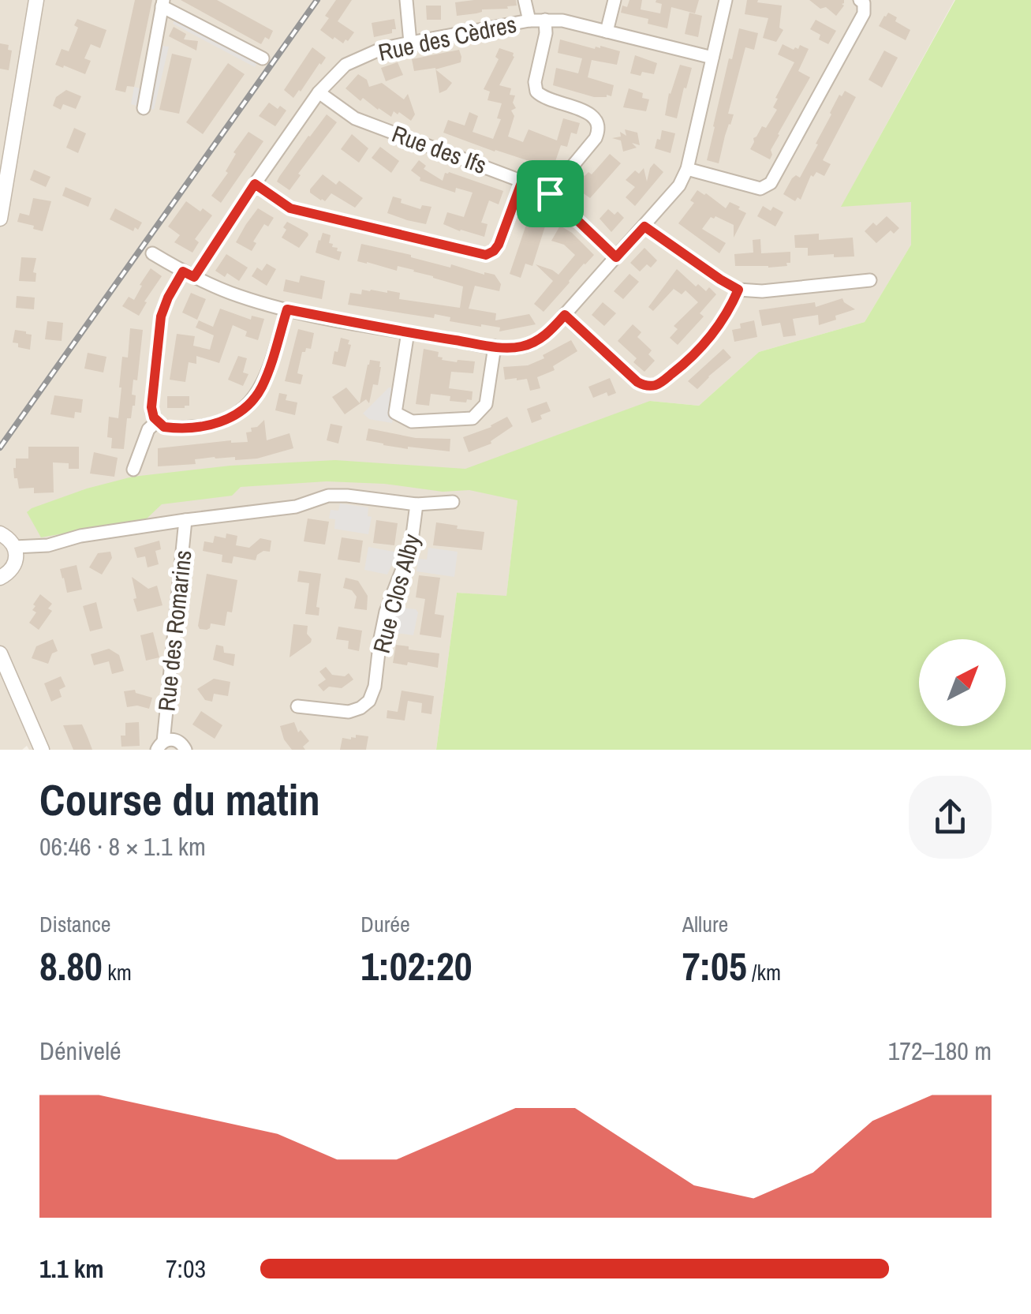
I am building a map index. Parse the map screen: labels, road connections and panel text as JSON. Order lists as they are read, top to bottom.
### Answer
{
  "streets": {
    "street": [
      "Rue des Cèdres",
      "Rue des Ifs",
      "Rue Clos Alby",
      "Rue des Romarins"
    ]
  },
  "crossings": [
    ["Rue des Cèdres", "Rue des Ifs"],
    ["Rue Clos Alby", "Rue des Romarins"]
  ],
  "north": "top right",
  "page": {
    "heading": ["Course du matin", "06:46 · 8 × 1.1 km"],
    "stats": [
      ["Distance", "8.80 km"],
      ["Durée", "1:02:20"],
      ["Allure", "7:05 /km"]
    ],
    "chart": ["Dénivelé", "172–180 m"],
    "list": [
      {
        "name": "1.1 km",
        "note": "7:03"
      }
    ]
  }
}
